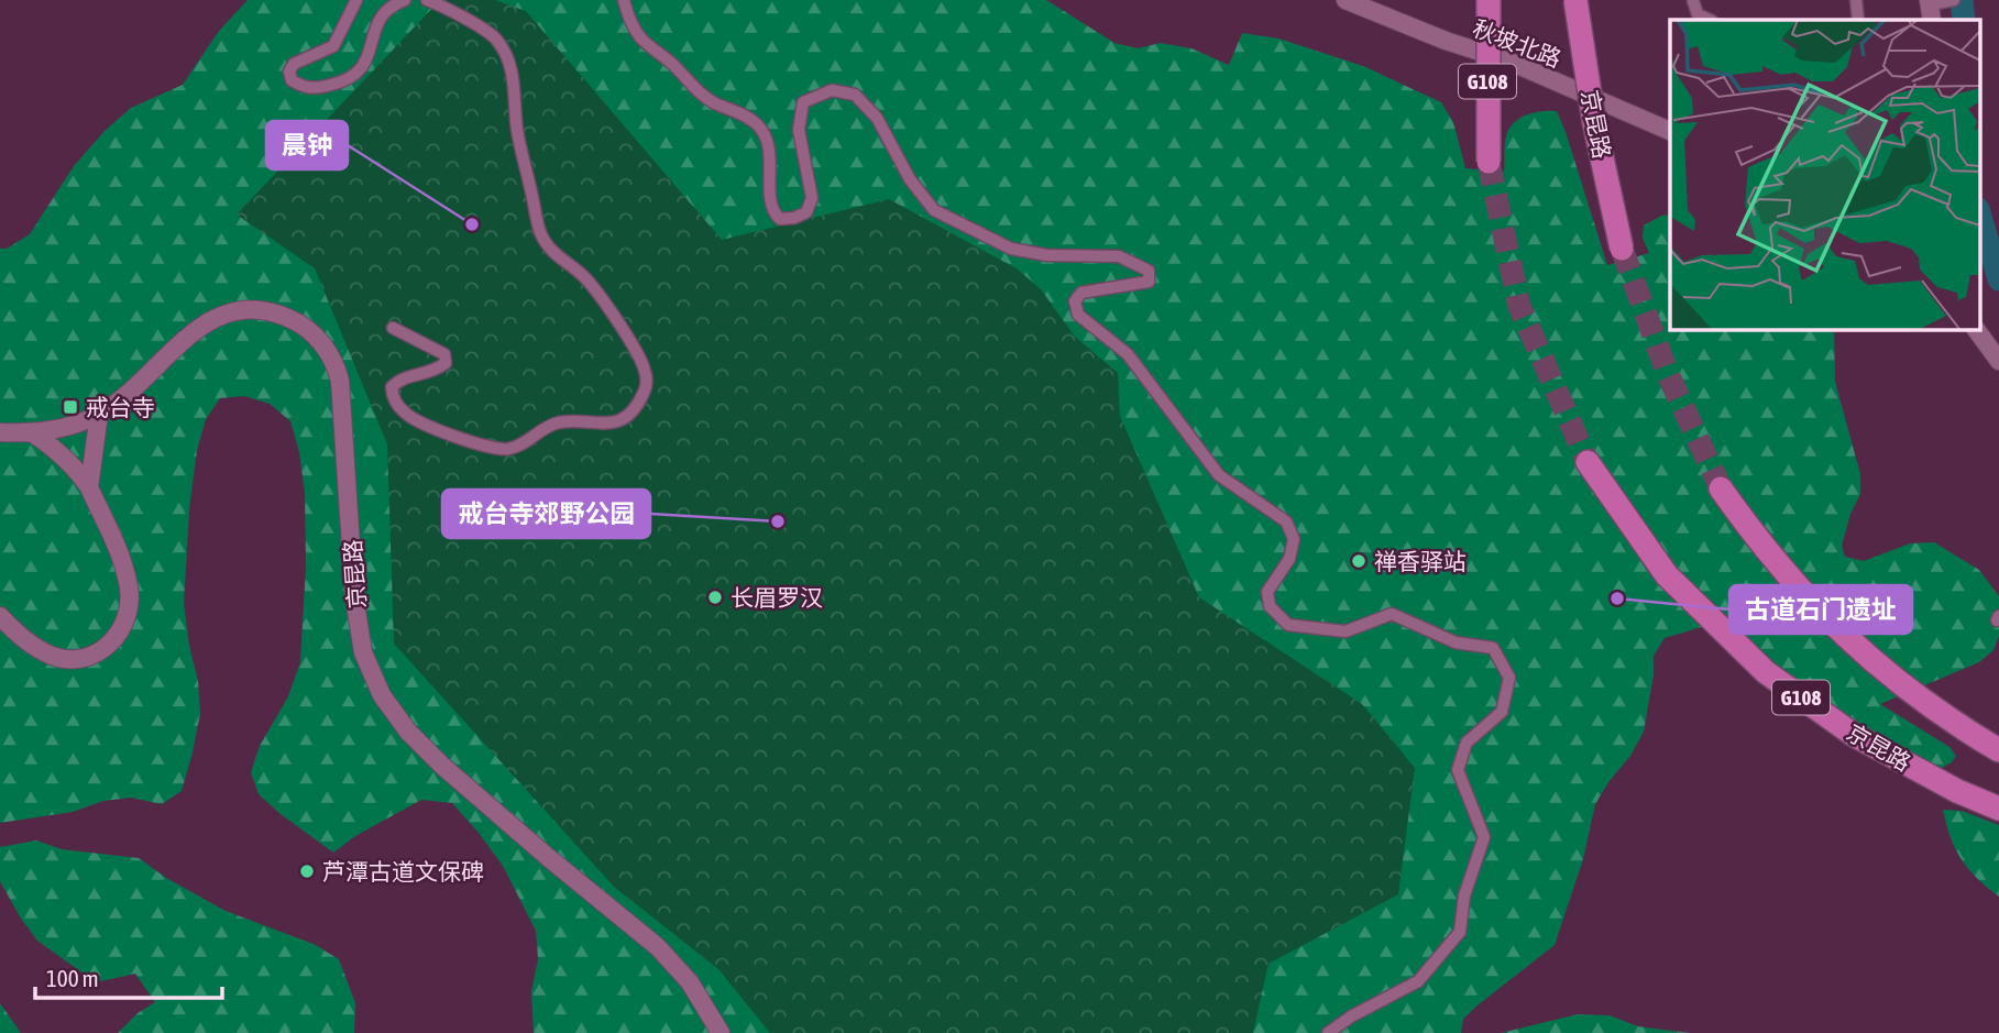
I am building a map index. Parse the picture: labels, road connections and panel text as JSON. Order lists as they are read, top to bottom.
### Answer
{
  "streets": {
    "highway": ["G108", "京昆路"],
    "main road": ["秋坡北路"]
  },
  "places": {
    "other": [
      "晨钟",
      "戒台寺郊野公园",
      "禅香驿站",
      "长眉罗汉",
      "古道石门遗址",
      "芦潭古道文保碑"
    ],
    "transit": ["戒台寺"]
  },
  "scale_bar": "100 m"
}
